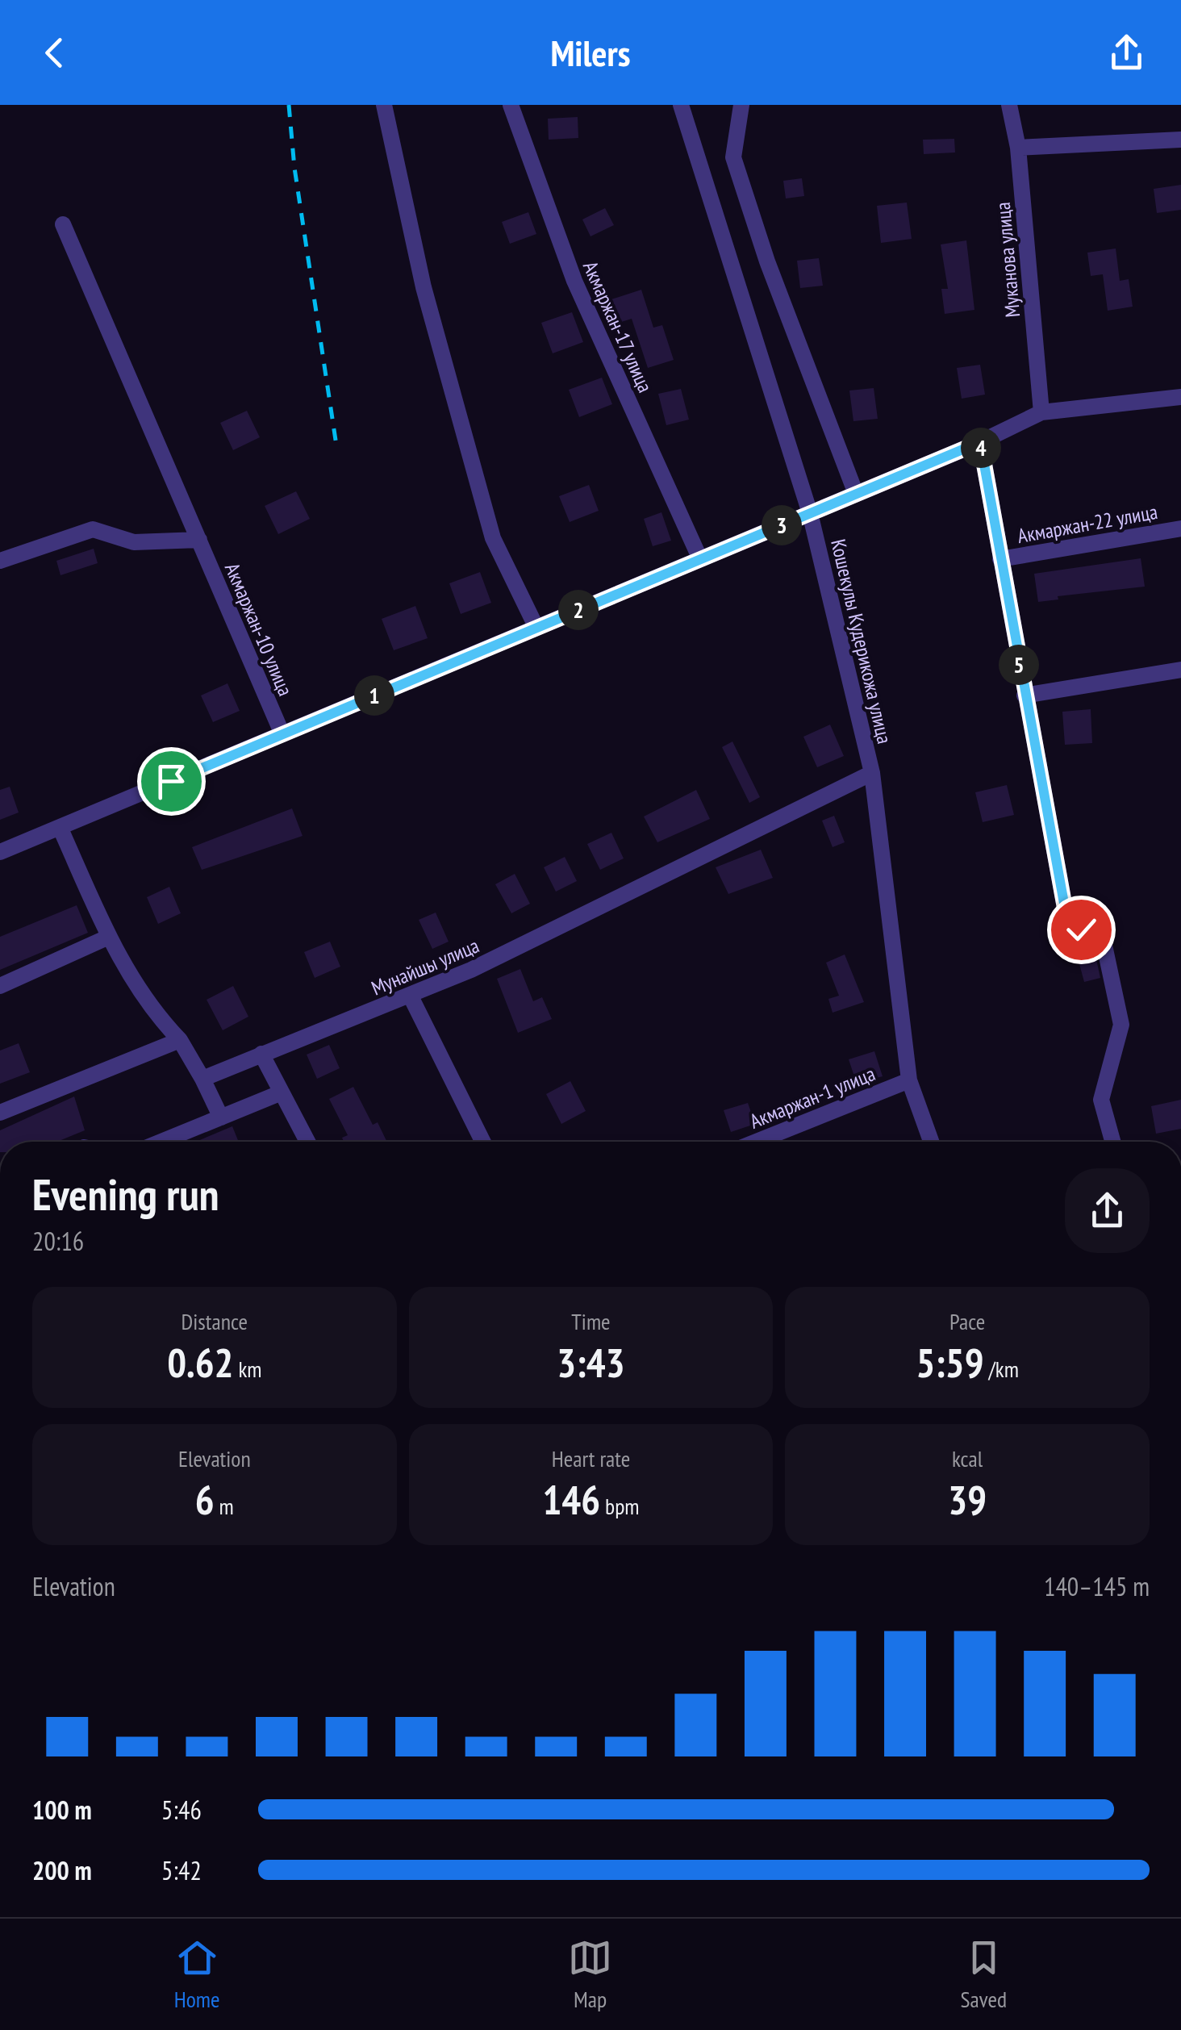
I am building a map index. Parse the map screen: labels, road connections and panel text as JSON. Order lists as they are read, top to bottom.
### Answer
{
  "streets": {
    "street": [
      "Муканова улица",
      "Акмаржан-17 улица",
      "Акмаржан-22 улица",
      "Акмаржан-10 улица",
      "Кошекулы Кудерикожа улица",
      "Мунайшы улица",
      "Акмаржан-1 улица"
    ]
  },
  "crossings": [
    ["Кошекулы Кудерикожа улица", "Мунайшы улица"],
    ["Кошекулы Кудерикожа улица", "Акмаржан-1 улица"]
  ],
  "page": {
    "header": "Milers",
    "pins": [
      "4",
      "3",
      "2",
      "5",
      "1"
    ],
    "heading": ["Evening run", "20:16"],
    "stats": [
      ["Distance", "0.62 km"],
      ["Time", "3:43"],
      ["Pace", "5:59 /km"],
      ["Elevation", "6 m"],
      ["Heart rate", "146 bpm"],
      ["kcal", "39"]
    ],
    "chart": ["Elevation", "140–145 m"],
    "list": [
      {
        "name": "100 m",
        "note": "5:46"
      },
      {
        "name": "200 m",
        "note": "5:42"
      }
    ],
    "tabs": ["Home", "Map", "Saved"]
  }
}
